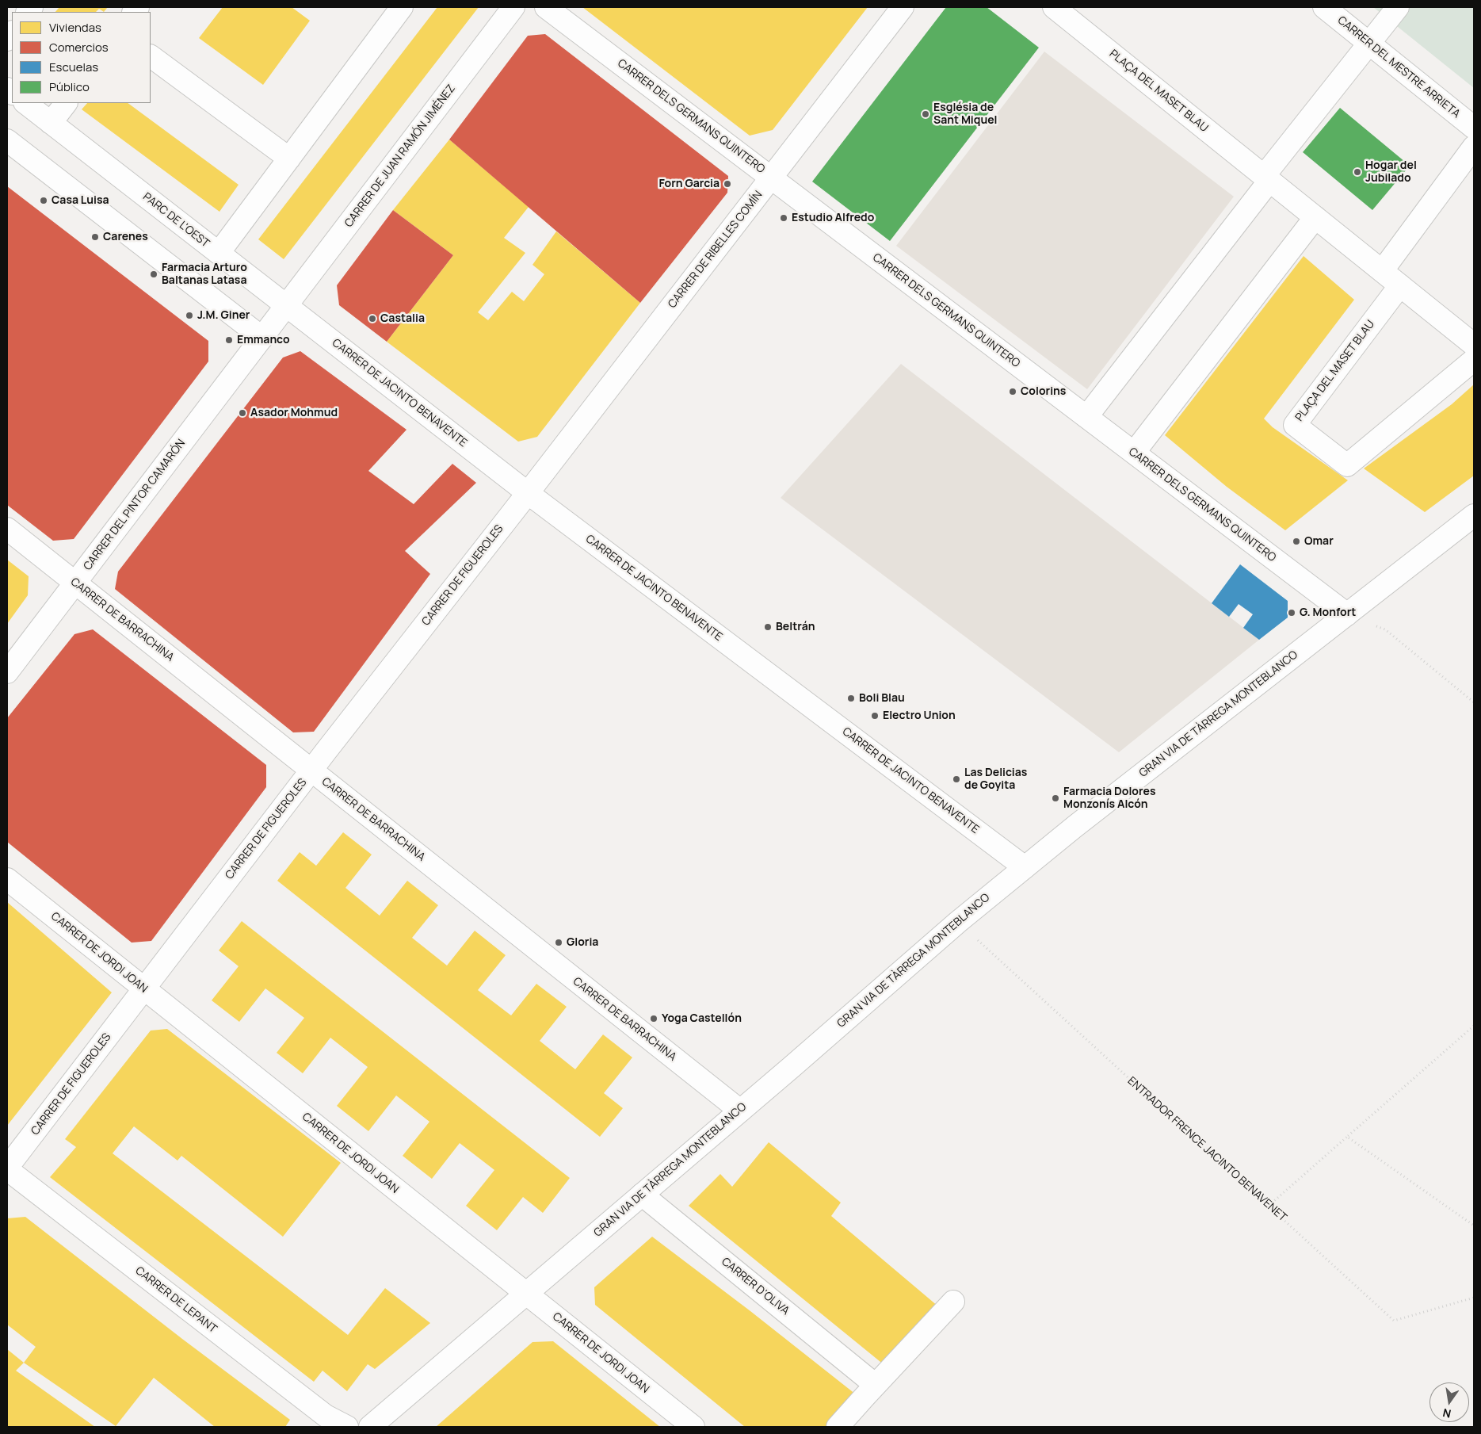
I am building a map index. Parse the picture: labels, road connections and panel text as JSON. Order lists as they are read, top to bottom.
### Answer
{
  "streets": {
    "street": [
      "CARRER DEL MESTRE ARRIETA",
      "PLAÇA DEL MASET BLAU",
      "CARRER DELS GERMANS QUINTERO",
      "CARRER DE JUAN RAMÓN JIMÉNEZ",
      "PARC DE L'OEST",
      "CARRER DE RIBELLES COMÍN",
      "CARRER DE JACINTO BENAVENTE",
      "CARRER DEL PINTOR CAMARÓN",
      "CARRER DE FIGUEROLES",
      "CARRER DE BARRACHINA",
      "GRAN VIA DE TÀRREGA MONTEBLANCO",
      "CARRER DE JORDI JOAN",
      "CARRER D'OLIVA",
      "CARRER DE LEPANT"
    ],
    "path": ["ENTRADOR FRENCE JACINTO BENAVENET"]
  },
  "crossings": [
    ["CARRER DELS GERMANS QUINTERO", "CARRER DE RIBELLES COMÍN"],
    ["CARRER DELS GERMANS QUINTERO", "GRAN VIA DE TÀRREGA MONTEBLANCO"],
    ["CARRER DE JUAN RAMÓN JIMÉNEZ", "PARC DE L'OEST"],
    ["CARRER DE JUAN RAMÓN JIMÉNEZ", "CARRER DE JACINTO BENAVENTE"],
    ["PARC DE L'OEST", "CARRER DE JACINTO BENAVENTE"],
    ["CARRER DE RIBELLES COMÍN", "CARRER DE JACINTO BENAVENTE"],
    ["CARRER DE RIBELLES COMÍN", "CARRER DE FIGUEROLES"],
    ["CARRER DE JACINTO BENAVENTE", "CARRER DE FIGUEROLES"],
    ["CARRER DE JACINTO BENAVENTE", "GRAN VIA DE TÀRREGA MONTEBLANCO"],
    ["CARRER DEL PINTOR CAMARÓN", "CARRER DE BARRACHINA"],
    ["CARRER DE FIGUEROLES", "CARRER DE BARRACHINA"],
    ["CARRER DE FIGUEROLES", "CARRER DE JORDI JOAN"],
    ["CARRER DE FIGUEROLES", "CARRER DE LEPANT"],
    ["CARRER DE BARRACHINA", "GRAN VIA DE TÀRREGA MONTEBLANCO"],
    ["GRAN VIA DE TÀRREGA MONTEBLANCO", "CARRER DE JORDI JOAN"],
    ["GRAN VIA DE TÀRREGA MONTEBLANCO", "ENTRADOR FRENCE JACINTO BENAVENET"],
    ["GRAN VIA DE TÀRREGA MONTEBLANCO", "CARRER D'OLIVA"]
  ],
  "places": [
    "Església de Sant Miquel",
    "Hogar del Jubilado",
    "Forn Garcia",
    "Casa Luisa",
    "Estudio Alfredo",
    "Carenes",
    "Farmacia Arturo Baltanas Latasa",
    "J.M. Giner",
    "Castalia",
    "Emmanco",
    "Colorins",
    "Asador Mohmud",
    "Omar",
    "G. Monfort",
    "Beltrán",
    "Boli Blau",
    "Electro Union",
    "Las Delicias de Goyita",
    "Farmacia Dolores Monzonís Alcón",
    "Gloria",
    "Yoga Castellón"
  ],
  "legend": [
    "Viviendas",
    "Comercios",
    "Escuelas",
    "Público"
  ],
  "north": "bottom"
}
